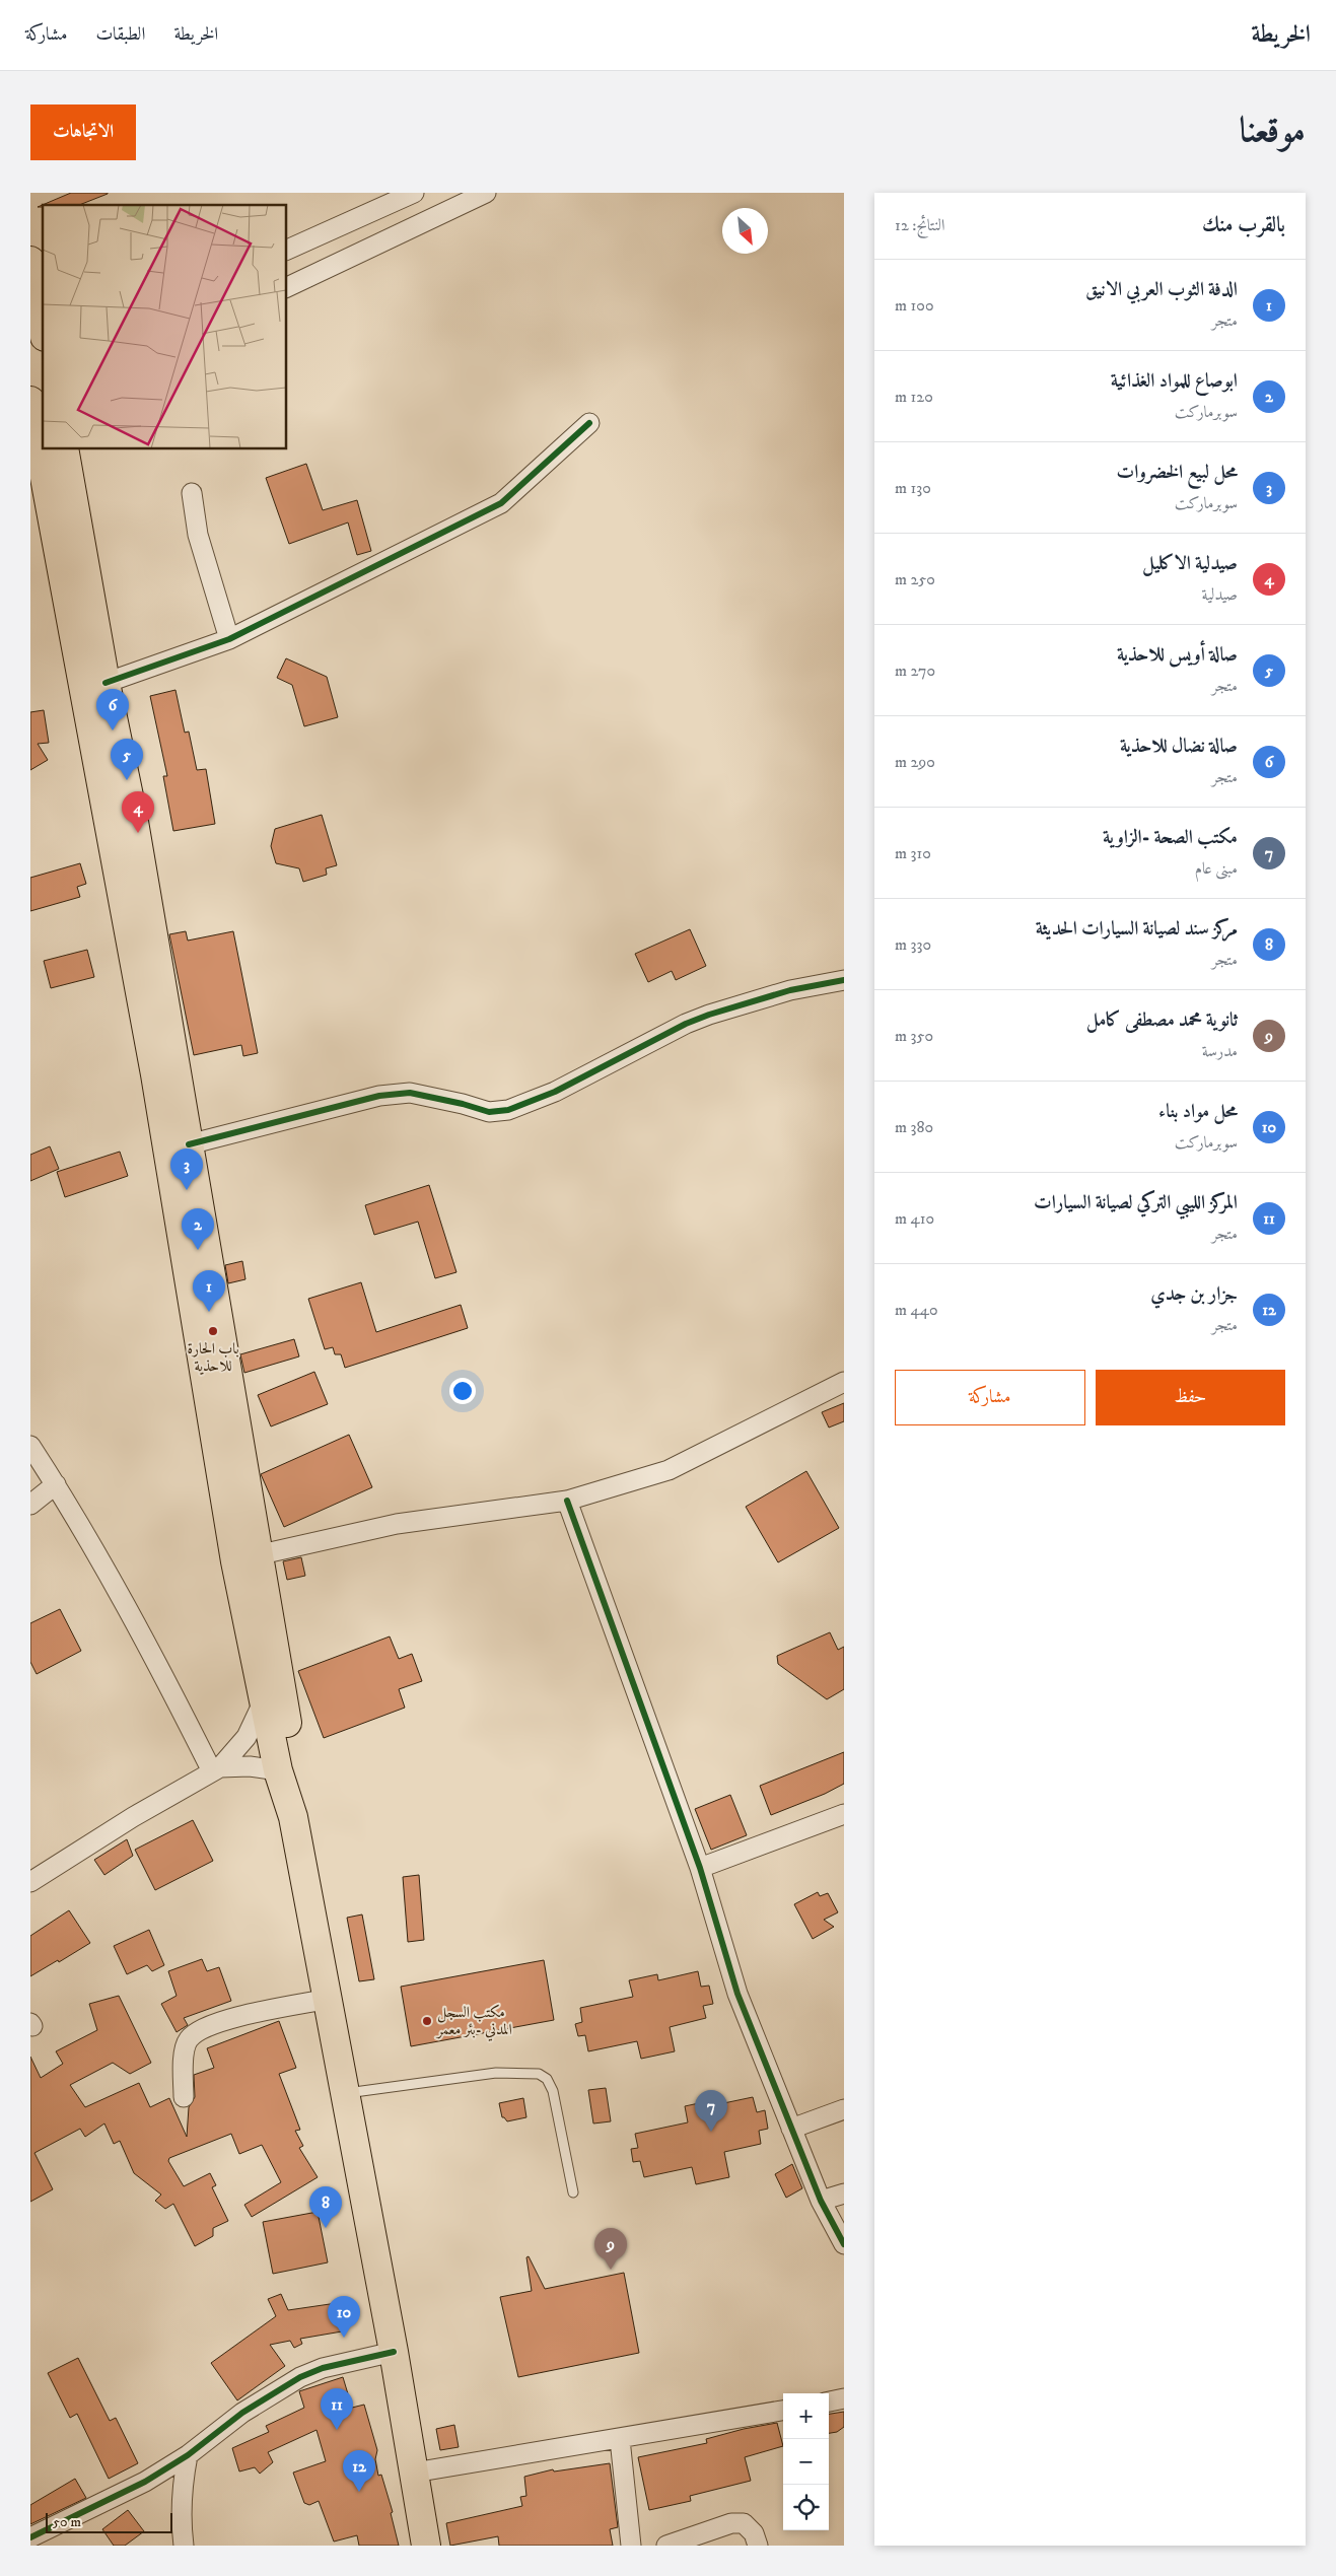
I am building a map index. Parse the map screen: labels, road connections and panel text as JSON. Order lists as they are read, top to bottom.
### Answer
{
  "places": ["باب الحارة للاحذية", "مكتب السجل المدني -بئر معمر"],
  "scale_bar": "50 m",
  "north": "bottom right",
  "page": {
    "header": "الخريطة",
    "nav": ["الخريطة", "الطبقات", "مشاركة"],
    "title": "موقعنا",
    "buttons": [
      "الاتجاهات",
      ["حفظ", "مشاركة"]
    ],
    "heading": ["بالقرب منك", "النتائج: 12"],
    "list": [
      {
        "mark": "1",
        "name": "الدفة الثوب العربي الانيق",
        "note": "متجر",
        "value": "100 m"
      },
      {
        "mark": "2",
        "name": "ابوصاع للمواد الغذائية",
        "note": "سوبرماركت",
        "value": "120 m"
      },
      {
        "mark": "3",
        "name": "محل لبيع الخضروات",
        "note": "سوبرماركت",
        "value": "130 m"
      },
      {
        "mark": "4",
        "name": "صيدلية الاكليل",
        "note": "صيدلية",
        "value": "250 m"
      },
      {
        "mark": "5",
        "name": "صالة أويس للاحذية",
        "note": "متجر",
        "value": "270 m"
      },
      {
        "mark": "6",
        "name": "صالة نضال للاحذية",
        "note": "متجر",
        "value": "290 m"
      },
      {
        "mark": "7",
        "name": "مكتب الصحة -الزاوية",
        "note": "مبنى عام",
        "value": "310 m"
      },
      {
        "mark": "8",
        "name": "مركز سند لصيانة السيارات الحديثة",
        "note": "متجر",
        "value": "330 m"
      },
      {
        "mark": "9",
        "name": "ثانوية محمد مصطفى كامل",
        "note": "مدرسة",
        "value": "350 m"
      },
      {
        "mark": "10",
        "name": "محل مواد بناء",
        "note": "سوبرماركت",
        "value": "380 m"
      },
      {
        "mark": "11",
        "name": "المركز الليبي التركي لصيانة السيارات",
        "note": "متجر",
        "value": "410 m"
      },
      {
        "mark": "12",
        "name": "جزار بن جدي",
        "note": "متجر",
        "value": "440 m"
      }
    ],
    "pins": [
      "6",
      "5",
      "4",
      "3",
      "2",
      "1",
      "7",
      "8",
      "9",
      "10",
      "11",
      "12"
    ],
    "map_buttons": ["+", "−"],
    "scale": "50 m"
  }
}
